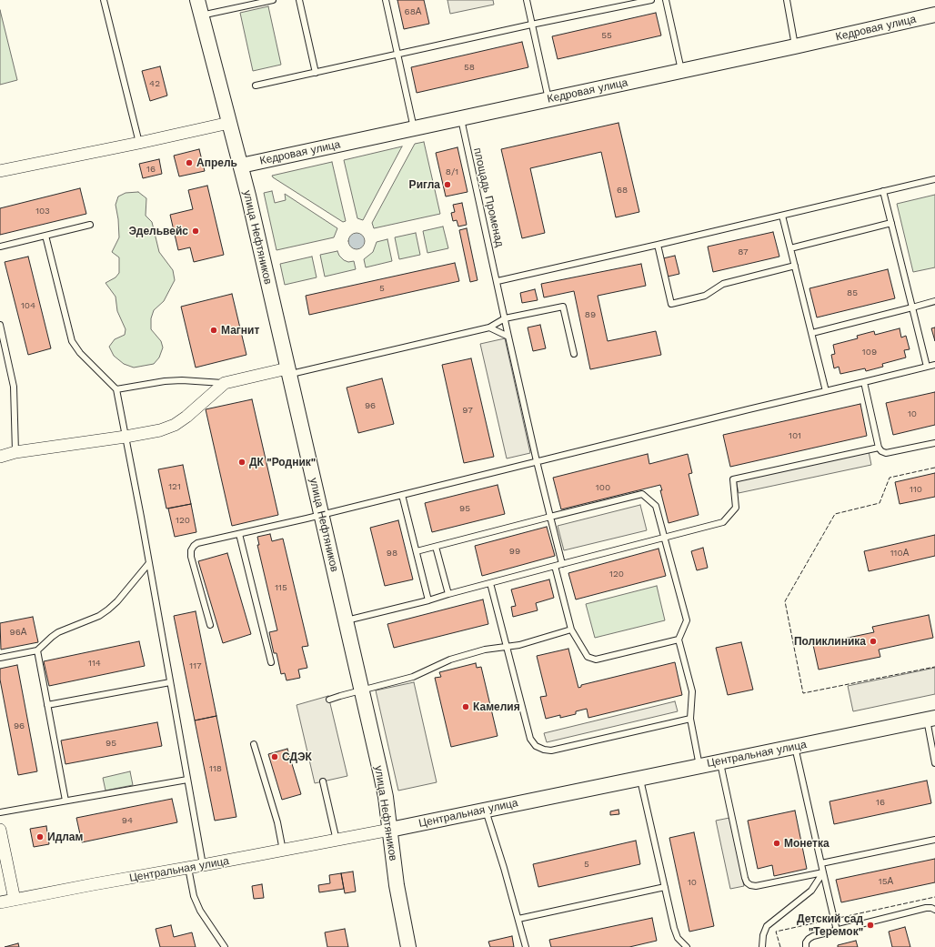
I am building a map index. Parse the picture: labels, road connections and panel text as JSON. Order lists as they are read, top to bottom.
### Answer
{
  "streets": {
    "street": ["Кедровая улица", "улица Нефтяников", "Центральная улица"],
    "lane": ["площадь Променад"]
  },
  "crossings": [
    ["Кедровая улица", "площадь Променад"],
    ["Кедровая улица", "улица Нефтяников"],
    ["улица Нефтяников", "Центральная улица"]
  ],
  "places": [
    "Апрель",
    "Ригла",
    "Эдельвейс",
    "Магнит",
    "ДК \"Родник\"",
    "Поликлиника",
    "Камелия",
    "СДЭК",
    "Идлам",
    "Монетка",
    "Детский сад \"Теремок\""
  ],
  "house_numbers": [
    "68А",
    "55",
    "58",
    "42",
    "16",
    "8/1",
    "68",
    "103",
    "87",
    "5",
    "85",
    "104",
    "89",
    "109",
    "96",
    "97",
    "10",
    "101",
    "121",
    "100",
    "110",
    "95",
    "120",
    "99",
    "98",
    "110А",
    "120",
    "115",
    "96А",
    "114",
    "117",
    "96",
    "95",
    "118",
    "16",
    "94",
    "5",
    "15А",
    "10"
  ]
}
